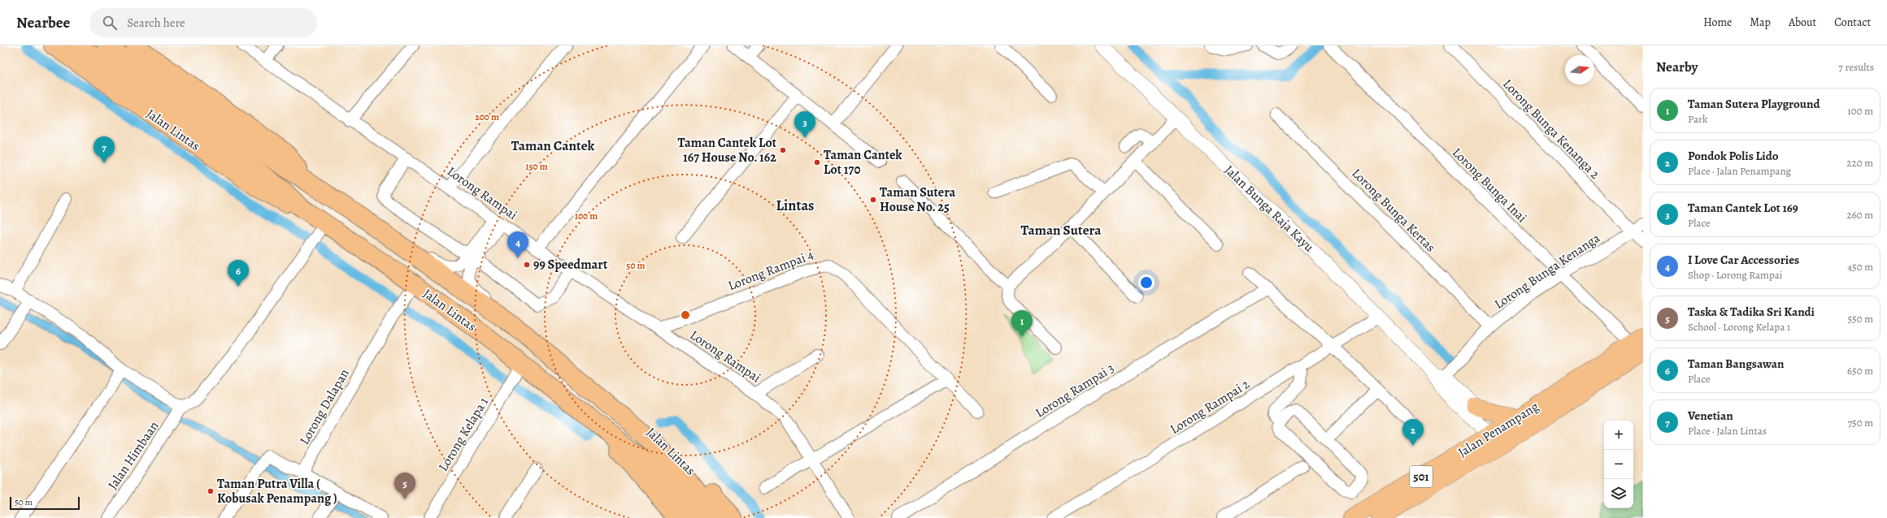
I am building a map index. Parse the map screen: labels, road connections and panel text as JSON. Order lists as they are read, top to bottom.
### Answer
{
  "streets": {
    "highway": ["Jalan Lintas"],
    "main road": ["Jalan Penampang", "501"],
    "street": [
      "Lorong Bunga Kenanga 2",
      "Lorong Bunga Inai",
      "Lorong Rampai",
      "Jalan Bunga Raja Kayu",
      "Lorong Bunga Kertas",
      "Lorong Rampai 4",
      "Lorong Bunga Kenanga",
      "Lorong Rampai 3",
      "Lorong Dalapan",
      "Lorong Rampai 2",
      "Lorong Kelapa 1",
      "Jalan Himbaan"
    ]
  },
  "crossings": [
    ["Lorong Bunga Kenanga 2", "Lorong Bunga Kenanga"],
    ["Jalan Lintas", "Lorong Dalapan"],
    ["Jalan Lintas", "Lorong Kelapa 1"],
    ["Lorong Bunga Inai", "Lorong Bunga Kenanga"],
    ["Lorong Bunga Inai", "Jalan Penampang"],
    ["Lorong Rampai", "Lorong Rampai 4"],
    ["Jalan Bunga Raja Kayu", "Lorong Bunga Kenanga"],
    ["Jalan Bunga Raja Kayu", "Lorong Rampai 2"],
    ["Jalan Bunga Raja Kayu", "Jalan Penampang"],
    ["Lorong Bunga Kertas", "Lorong Bunga Kenanga"]
  ],
  "districts": ["Taman Cantek", "Lintas", "Taman Sutera"],
  "places": [
    "Taman Cantek Lot 167 House No. 162",
    "Taman Cantek Lot 170",
    "Taman Sutera House No. 25",
    "99 Speedmart",
    "Taman Putra Villa ( Kobusak Penampang )"
  ],
  "scale_bar": "50 m",
  "north": "right",
  "page": {
    "header": "Nearbee",
    "search": "Search here",
    "nav": [
      "Home",
      "Map",
      "About",
      "Contact"
    ],
    "heading": ["Nearby", "7 results"],
    "list": [
      {
        "mark": "1",
        "name": "Taman Sutera Playground",
        "note": "Park",
        "value": "100 m"
      },
      {
        "mark": "2",
        "name": "Pondok Polis Lido",
        "note": "Place · Jalan Penampang",
        "value": "220 m"
      },
      {
        "mark": "3",
        "name": "Taman Cantek Lot 169",
        "note": "Place",
        "value": "260 m"
      },
      {
        "mark": "4",
        "name": "I Love Car Accessories",
        "note": "Shop · Lorong Rampai",
        "value": "450 m"
      },
      {
        "mark": "5",
        "name": "Taska & Tadika Sri Kandi",
        "note": "School · Lorong Kelapa 1",
        "value": "550 m"
      },
      {
        "mark": "6",
        "name": "Taman Bangsawan",
        "note": "Place",
        "value": "650 m"
      },
      {
        "mark": "7",
        "name": "Venetian",
        "note": "Place · Jalan Lintas",
        "value": "750 m"
      }
    ],
    "pins": [
      "3",
      "7",
      "4",
      "6",
      "1",
      "2",
      "5"
    ],
    "map_buttons": ["+", "−"],
    "scale": "50 m"
  },
  "rings": [
    "200 m",
    "150 m",
    "100 m",
    "50 m"
  ]
}
